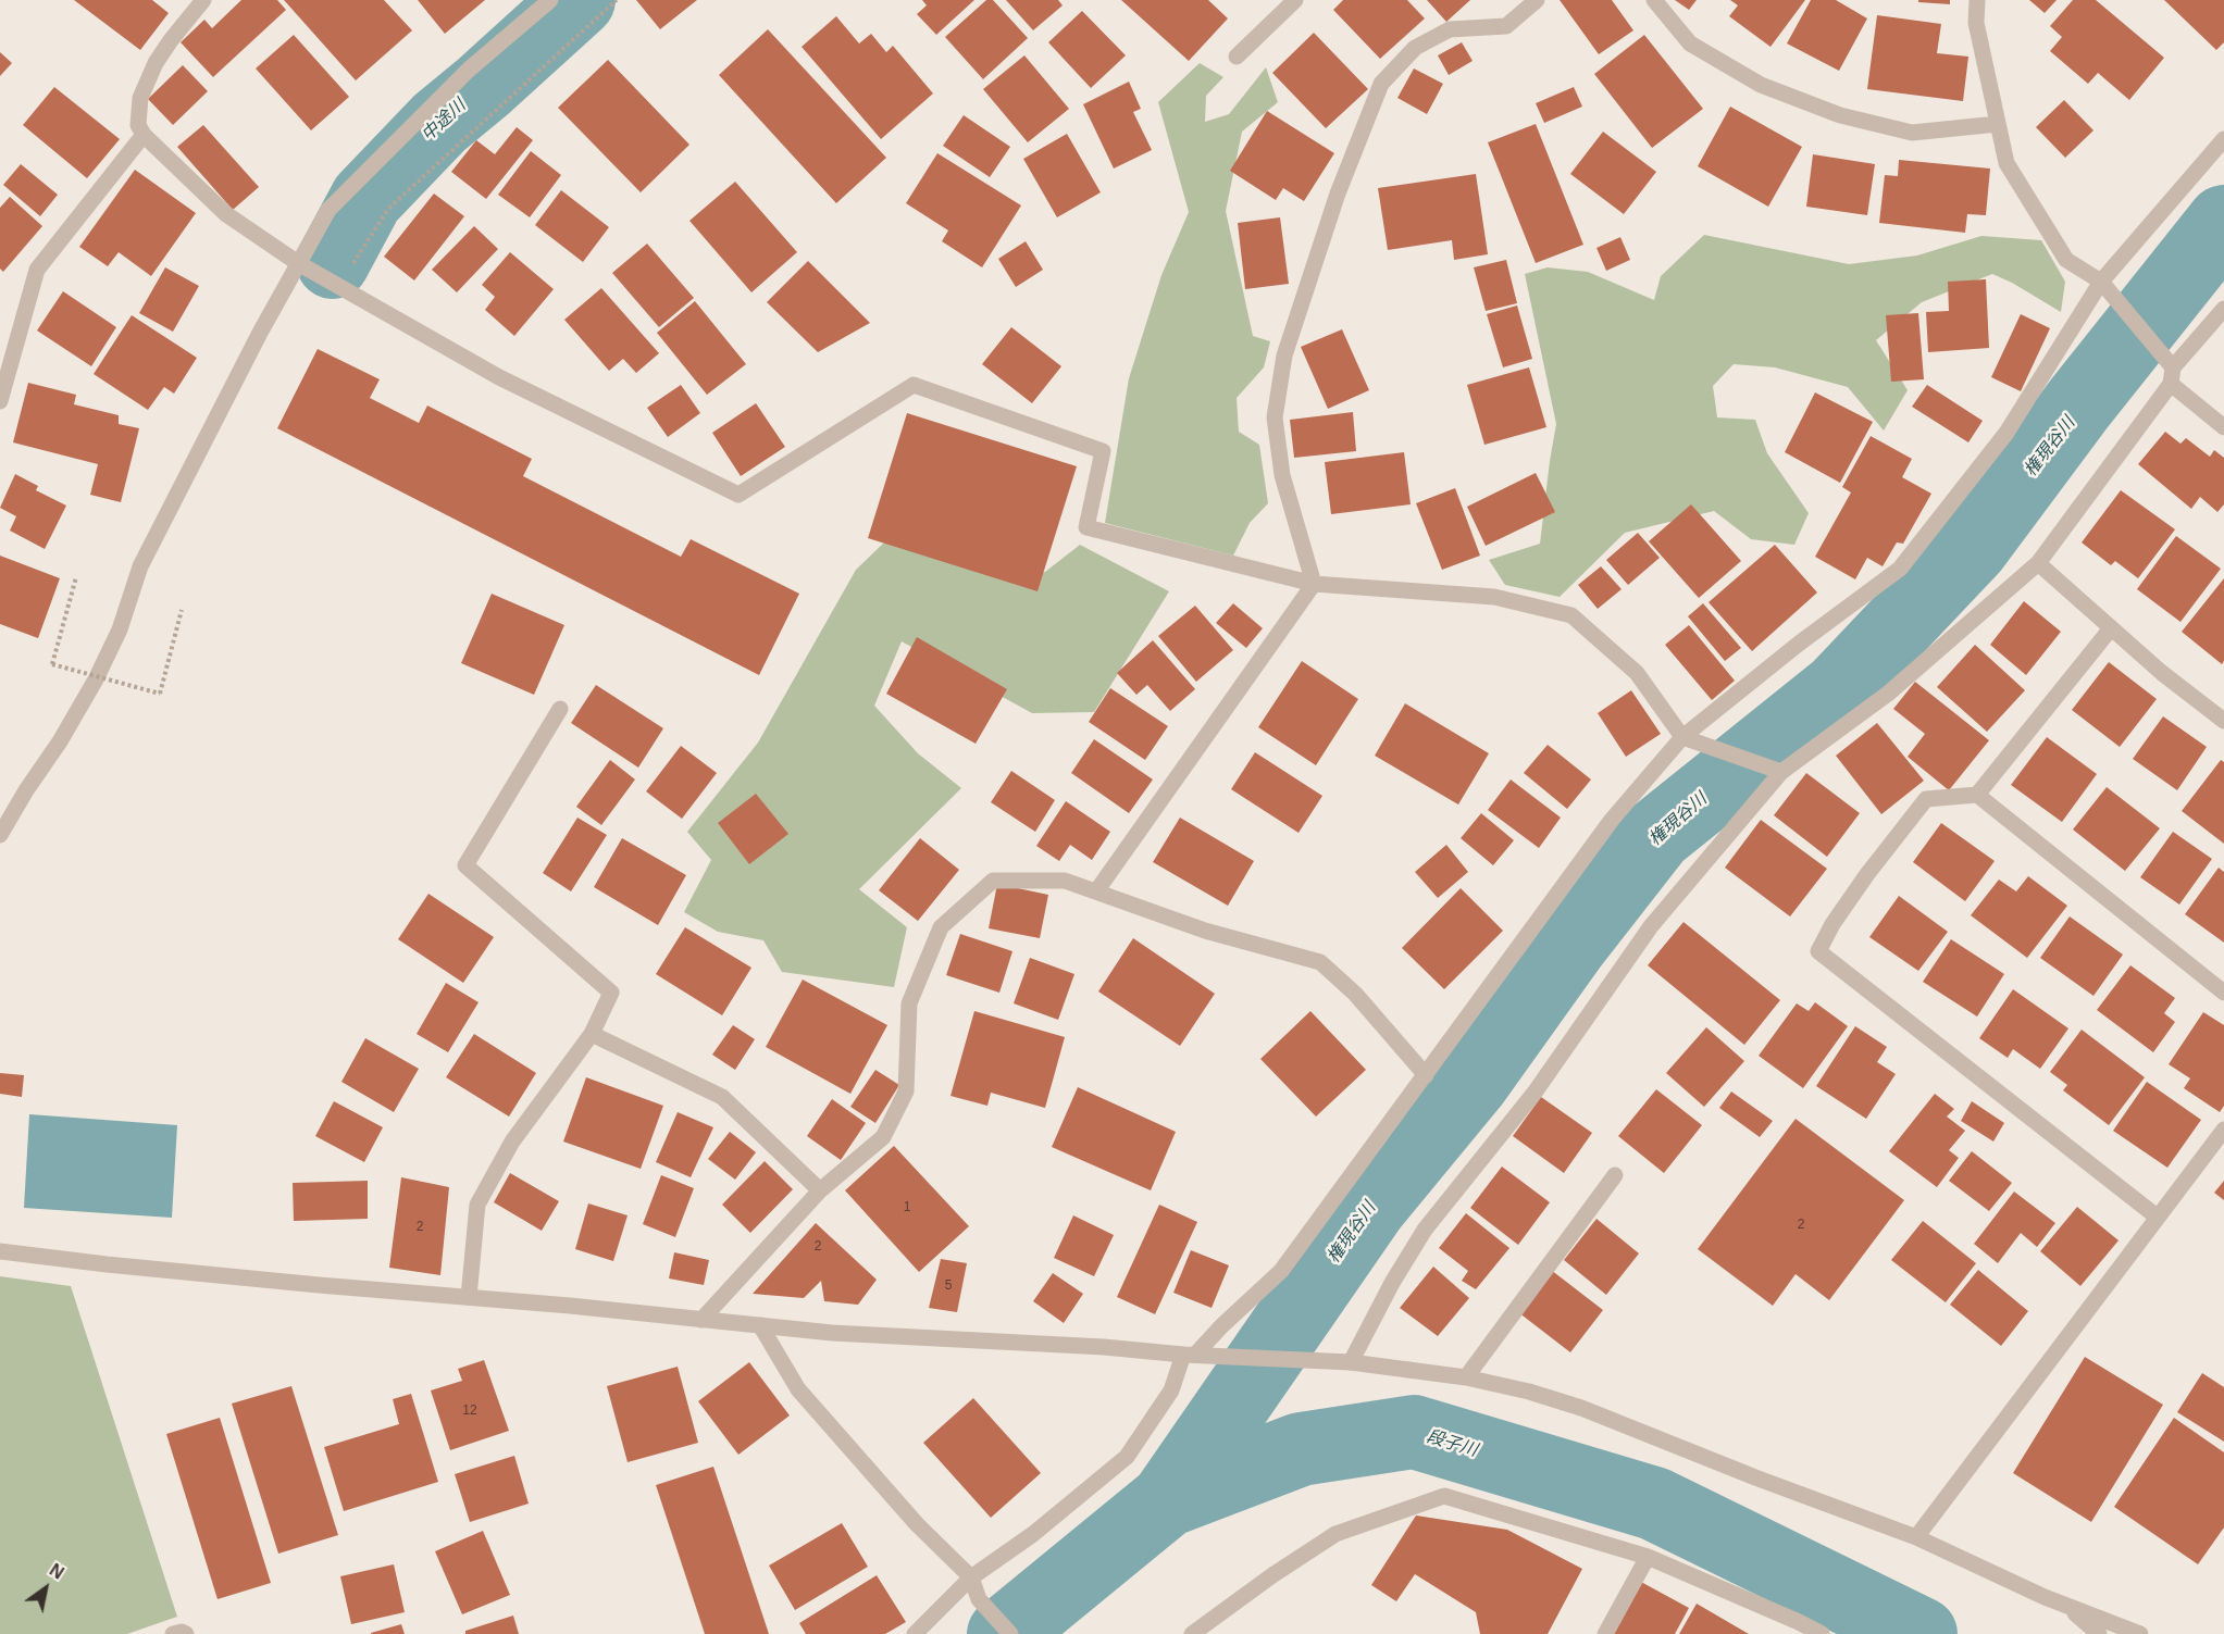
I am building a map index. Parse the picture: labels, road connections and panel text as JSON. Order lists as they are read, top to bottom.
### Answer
{
  "water": ["中途川", "権現谷川", "段子川"],
  "house_numbers": [
    "1",
    "2",
    "2",
    "2",
    "5",
    "12"
  ],
  "north": "top right"
}
